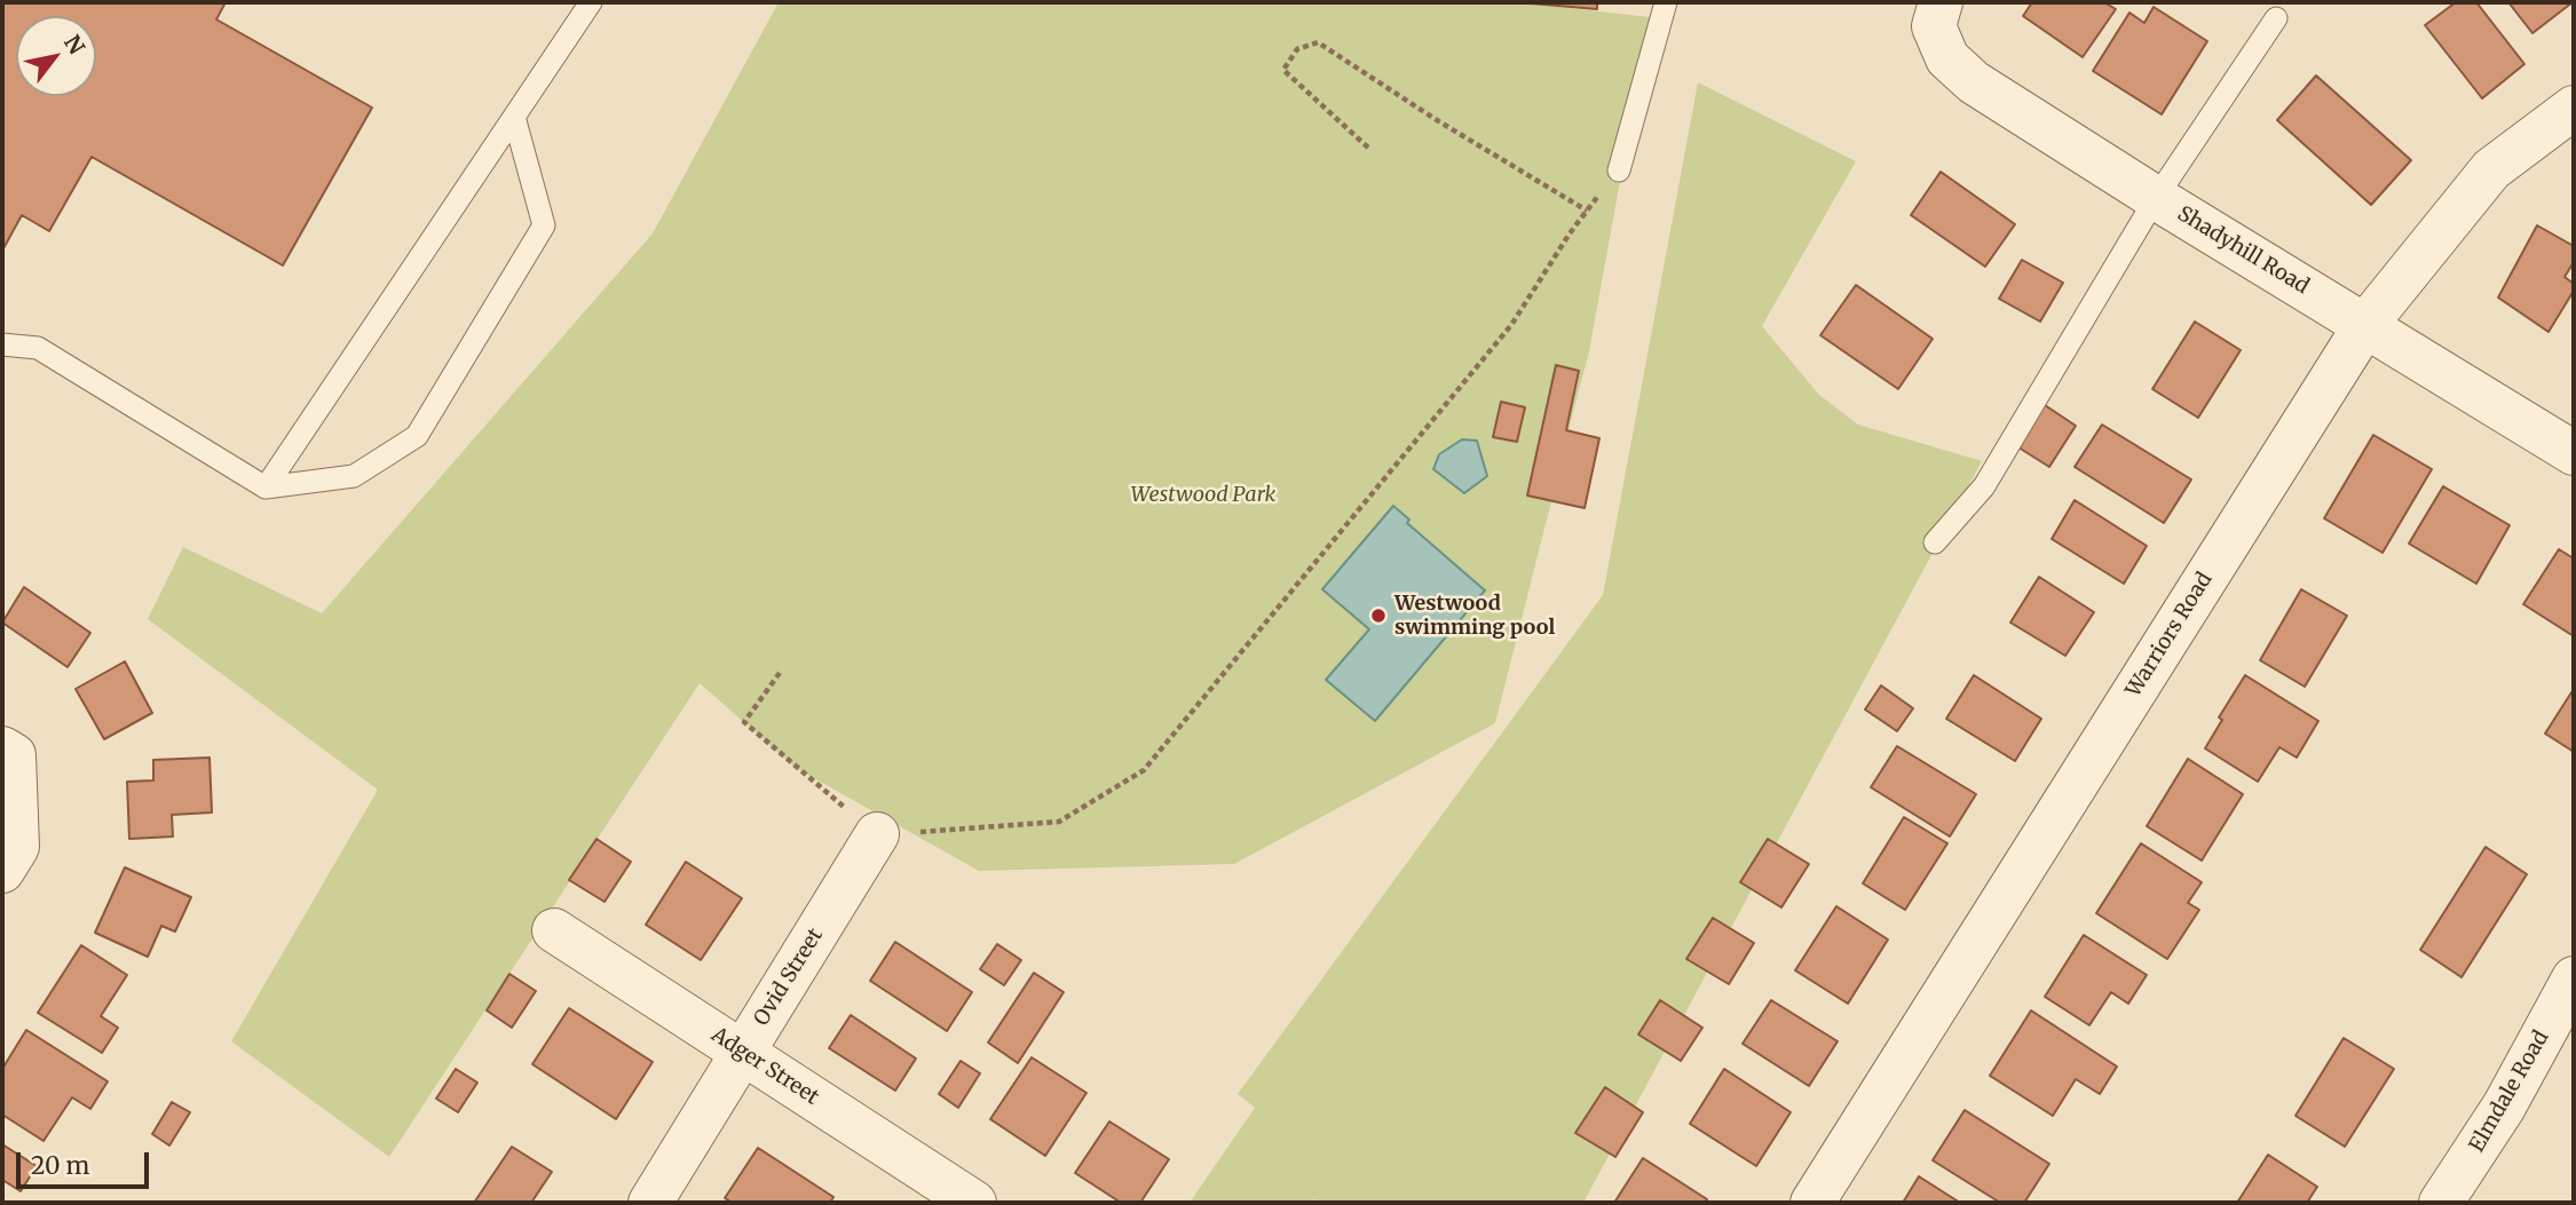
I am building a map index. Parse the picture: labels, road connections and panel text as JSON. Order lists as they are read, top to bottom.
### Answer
{
  "streets": {
    "street": [
      "Shadyhill Road",
      "Warriors Road",
      "Ovid Street",
      "Adger Street",
      "Elmdale Road"
    ]
  },
  "crossings": [
    ["Shadyhill Road", "Warriors Road"],
    ["Ovid Street", "Adger Street"]
  ],
  "parks": ["Westwood Park"],
  "places": ["Westwood swimming pool"],
  "scale_bar": "20 m",
  "north": "top right"
}
